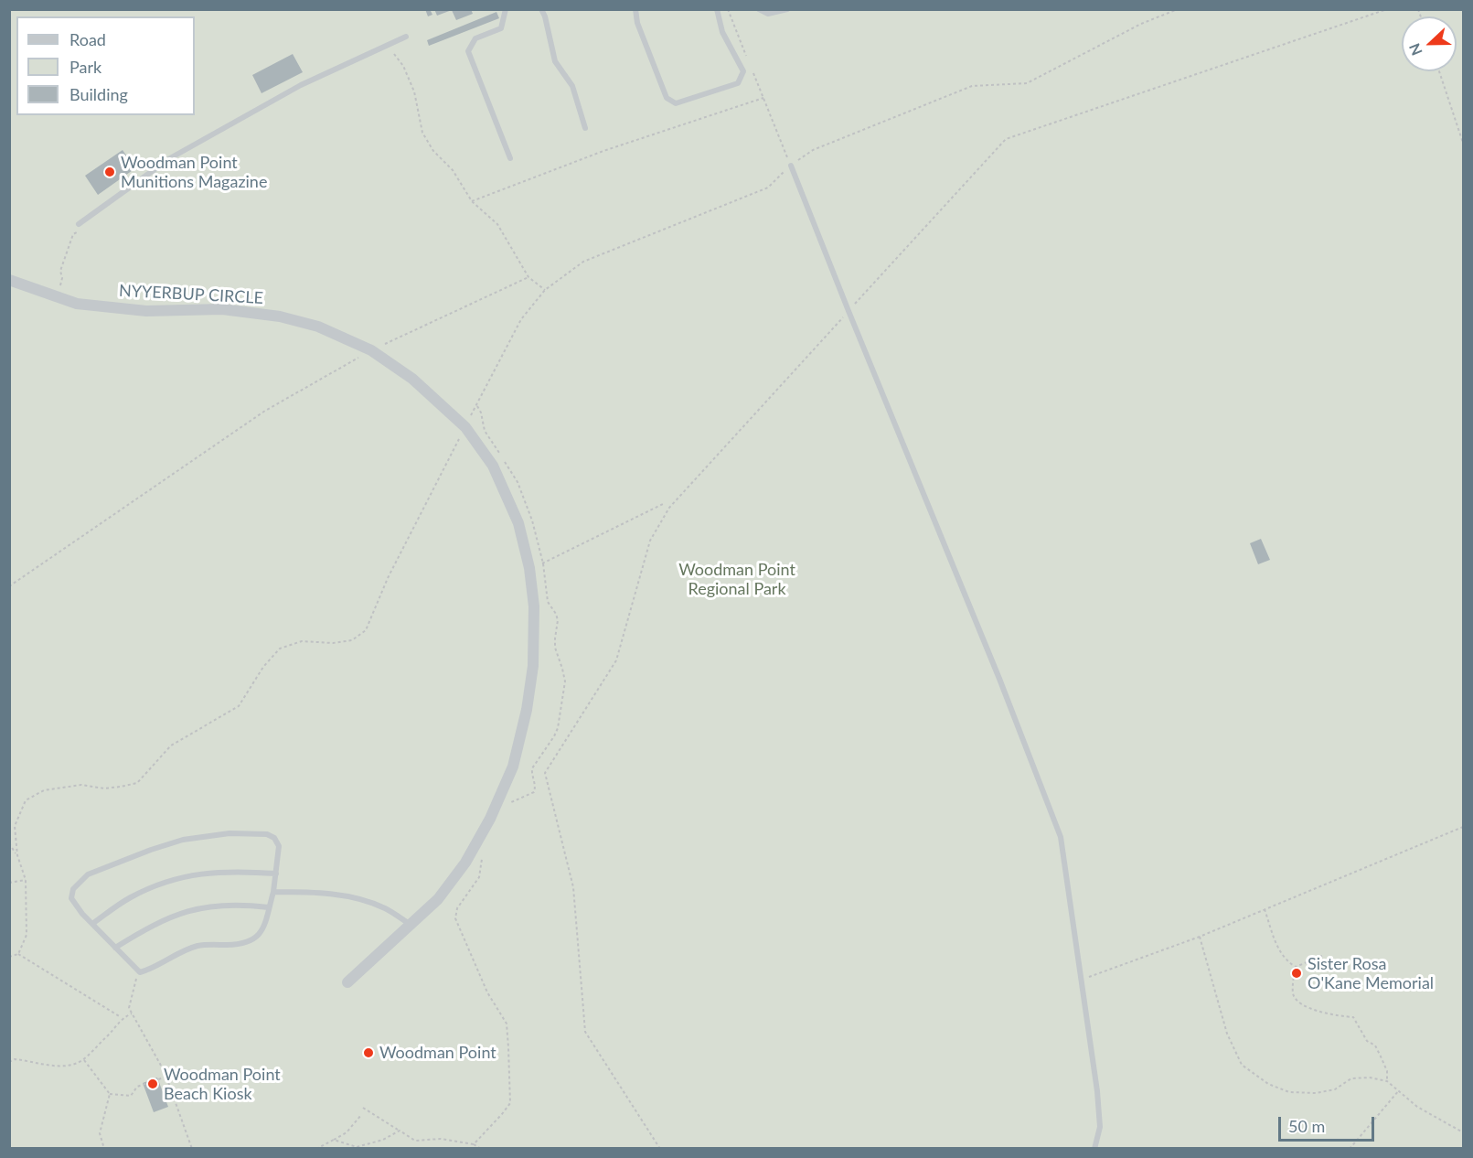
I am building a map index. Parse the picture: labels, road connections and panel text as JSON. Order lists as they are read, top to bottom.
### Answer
{
  "streets": {
    "street": ["NYYERBUP CIRCLE"]
  },
  "parks": ["Woodman Point Regional Park"],
  "places": [
    "Woodman Point Munitions Magazine",
    "Sister Rosa O'Kane Memorial",
    "Woodman Point",
    "Woodman Point Beach Kiosk"
  ],
  "legend": ["Road", "Park", "Building"],
  "scale_bar": "50 m",
  "north": "left"
}
